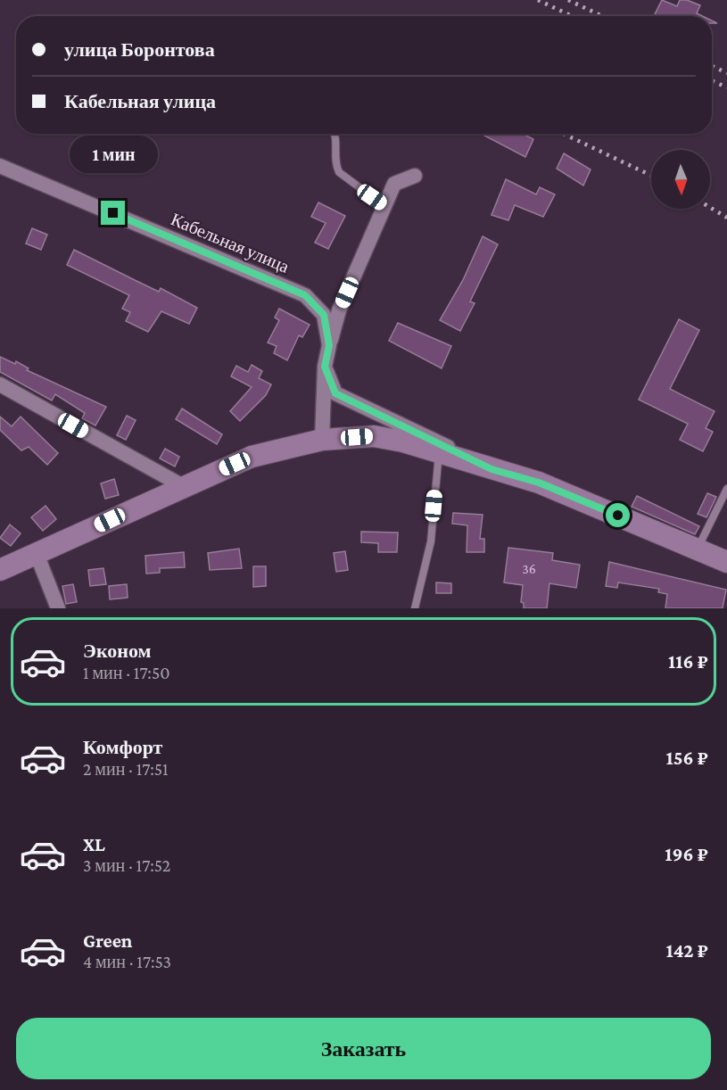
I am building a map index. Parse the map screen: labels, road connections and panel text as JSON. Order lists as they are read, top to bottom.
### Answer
{
  "streets": {
    "street": ["Кабельная улица"]
  },
  "house_numbers": ["36"],
  "north": "bottom",
  "page": {
    "banner": ["улица Боронтова", "Кабельная улица"],
    "bubble": "1 мин",
    "list": [
      {
        "name": "Эконом",
        "note": "1 мин · 17:50",
        "value": "116 ₽"
      },
      {
        "name": "Комфорт",
        "note": "2 мин · 17:51",
        "value": "156 ₽"
      },
      {
        "name": "XL",
        "note": "3 мин · 17:52",
        "value": "196 ₽"
      },
      {
        "name": "Green",
        "note": "4 мин · 17:53",
        "value": "142 ₽"
      }
    ],
    "buttons": "Заказать"
  }
}
